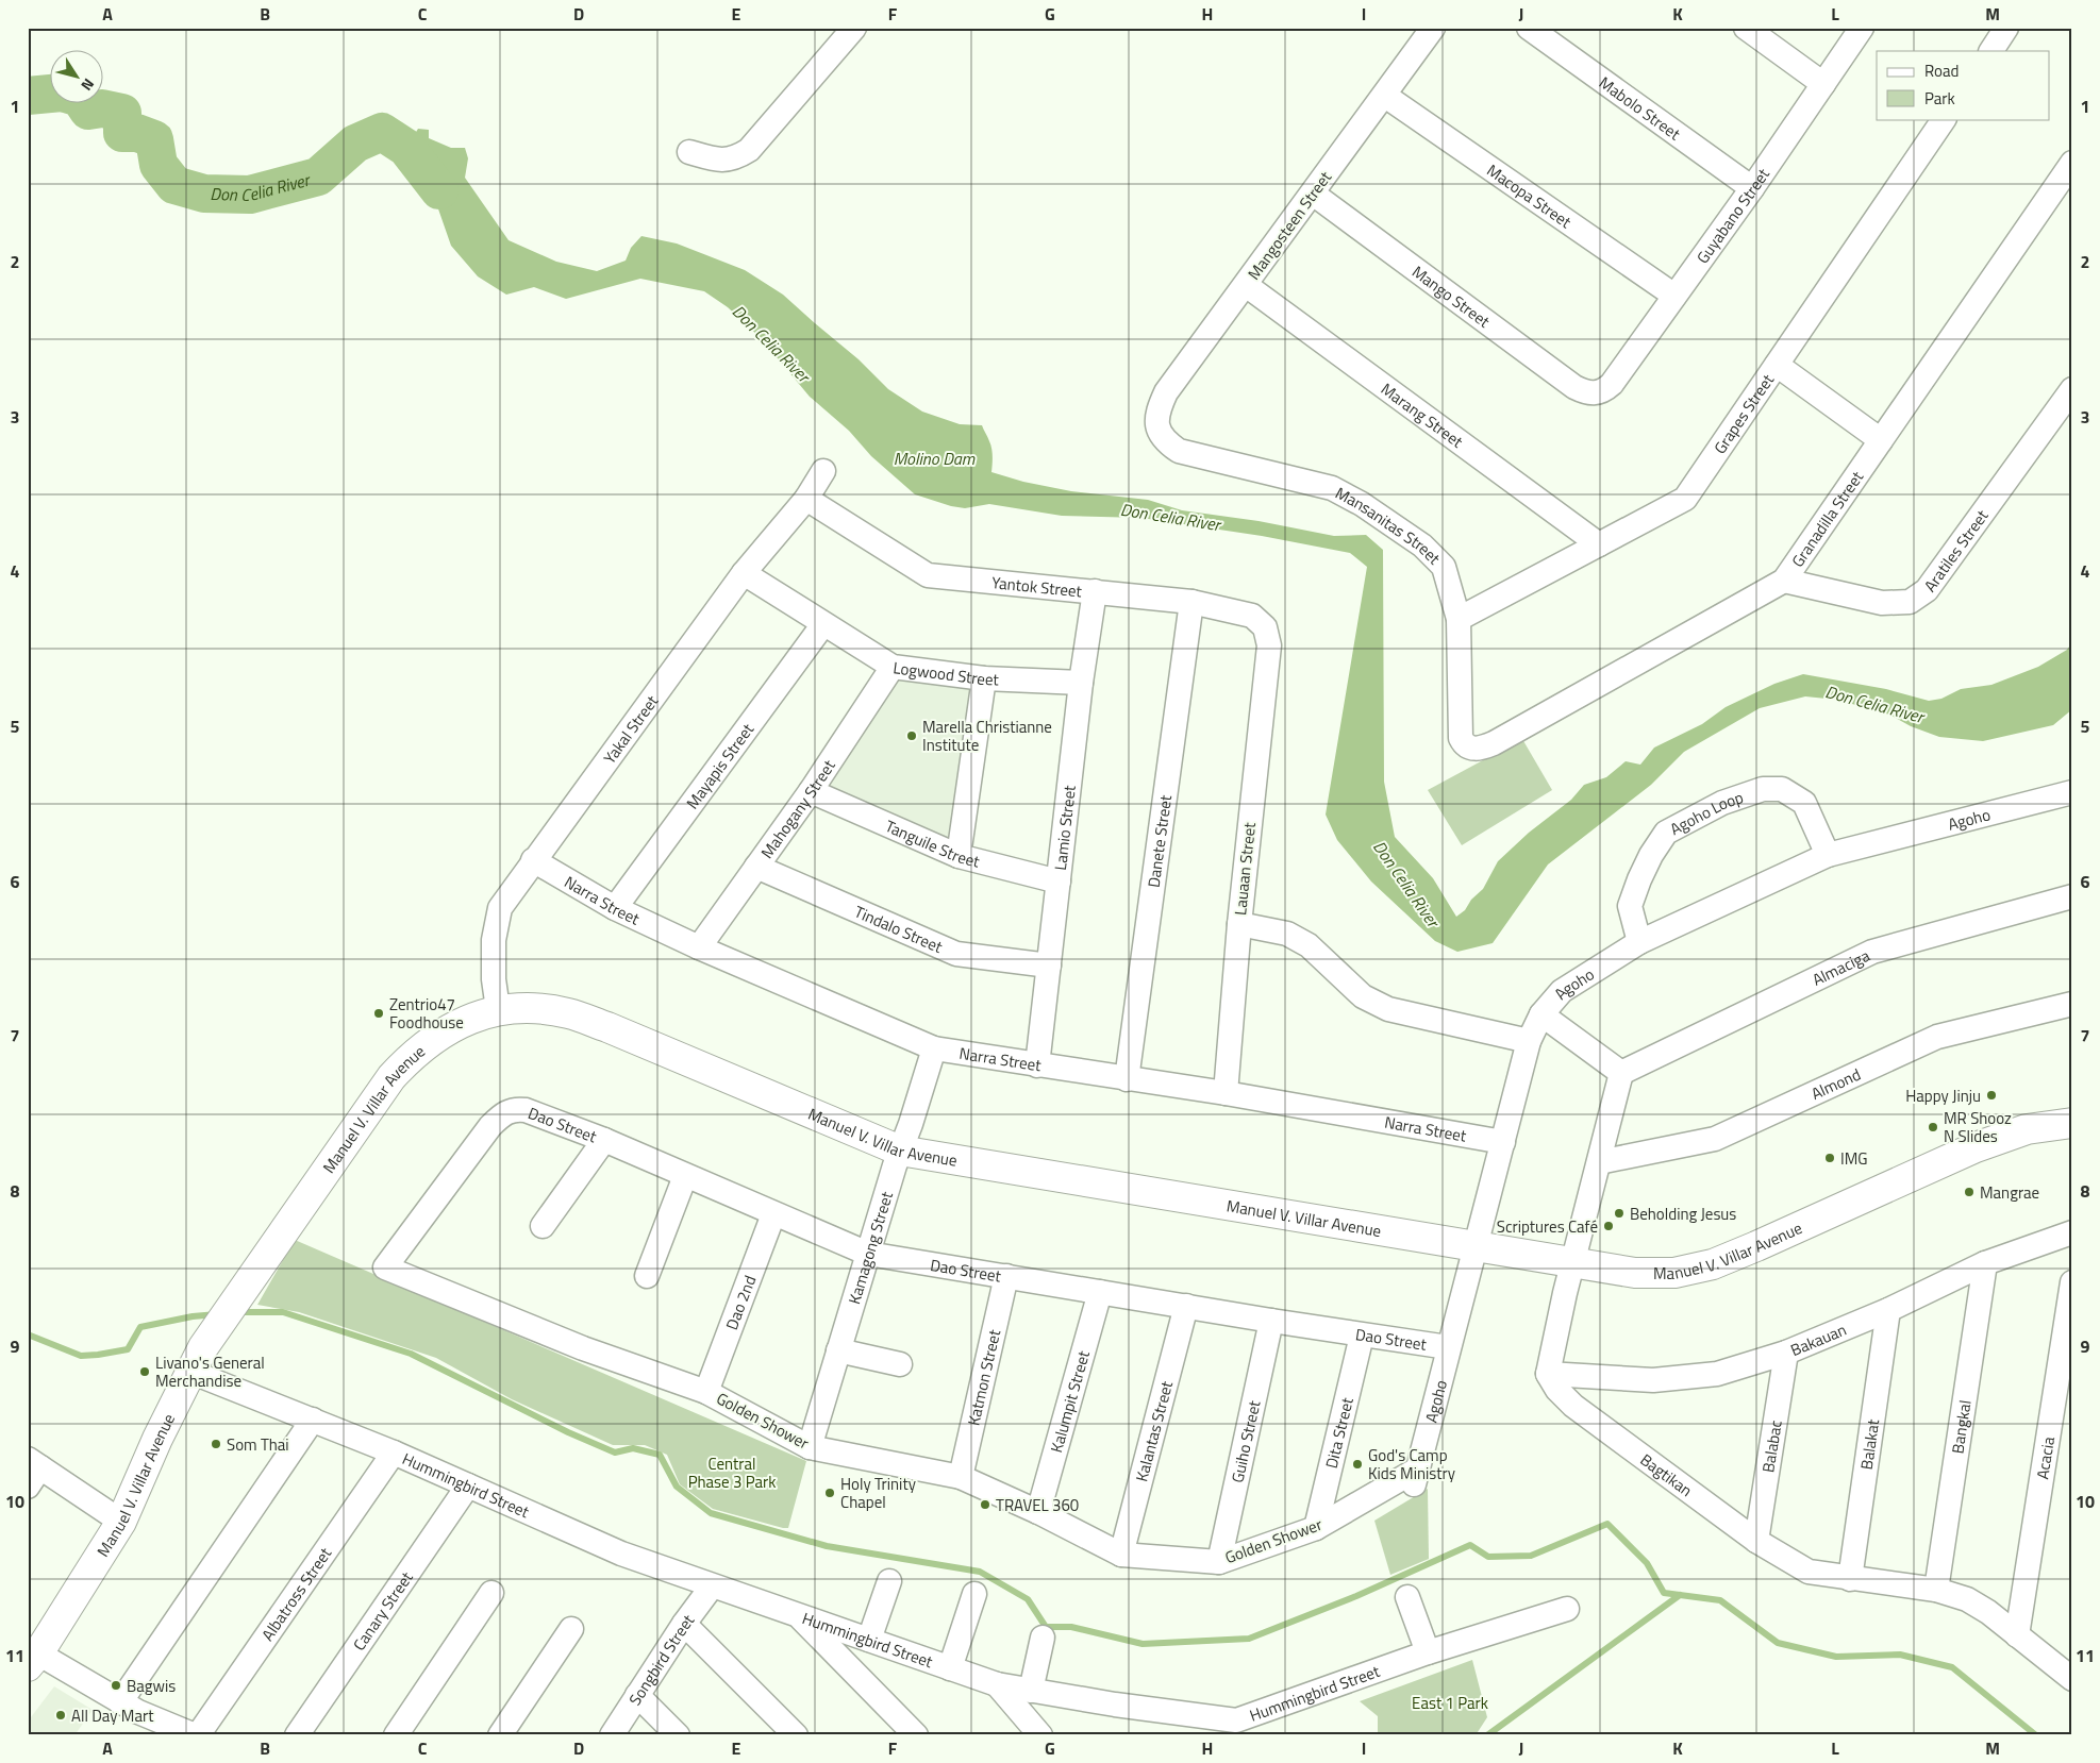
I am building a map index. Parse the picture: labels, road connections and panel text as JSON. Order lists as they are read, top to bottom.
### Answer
{
  "streets": {
    "street": [
      "Mabolo Street",
      "Macopa Street",
      "Guyabano Street",
      "Mangosteen Street",
      "Mango Street",
      "Grapes Street",
      "Marang Street",
      "Granadilla Street",
      "Mansanitas Street",
      "Aratiles Street",
      "Yantok Street",
      "Logwood Street",
      "Yakal Street",
      "Mayapis Street",
      "Mahogany Street",
      "Agoho Loop",
      "Agoho",
      "Lamio Street",
      "Danete Street",
      "Tanguile Street",
      "Lauaan Street",
      "Narra Street",
      "Tindalo Street",
      "Almaciga",
      "Almond",
      "Manuel V. Villar Avenue",
      "Dao Street",
      "Kamagong Street",
      "Dao 2nd",
      "Bakauan",
      "Katmon Street",
      "Kalumpit Street",
      "Golden Shower",
      "Bangkal",
      "Kalantas Street",
      "Dita Street",
      "Guiho Street",
      "Balakat",
      "Balabac",
      "Acacia",
      "Bagtikan",
      "Hummingbird Street",
      "Albatross Street",
      "Canary Street",
      "Songbird Street"
    ]
  },
  "crossings": [
    ["Mabolo Street", "Guyabano Street"],
    ["Macopa Street", "Guyabano Street"],
    ["Macopa Street", "Mangosteen Street"],
    ["Guyabano Street", "Mango Street"],
    ["Mangosteen Street", "Mango Street"],
    ["Mangosteen Street", "Marang Street"],
    ["Mangosteen Street", "Mansanitas Street"],
    ["Grapes Street", "Marang Street"],
    ["Grapes Street", "Mansanitas Street"],
    ["Granadilla Street", "Mansanitas Street"],
    ["Granadilla Street", "Aratiles Street"],
    ["Yantok Street", "Yakal Street"],
    ["Yantok Street", "Lamio Street"],
    ["Yantok Street", "Danete Street"],
    ["Yantok Street", "Lauaan Street"],
    ["Logwood Street", "Yakal Street"],
    ["Logwood Street", "Mayapis Street"],
    ["Logwood Street", "Mahogany Street"],
    ["Logwood Street", "Lamio Street"],
    ["Yakal Street", "Narra Street"],
    ["Yakal Street", "Manuel V. Villar Avenue"],
    ["Mayapis Street", "Narra Street"],
    ["Mahogany Street", "Tanguile Street"],
    ["Mahogany Street", "Narra Street"],
    ["Mahogany Street", "Tindalo Street"],
    ["Agoho Loop", "Agoho"],
    ["Agoho", "Narra Street"],
    ["Agoho", "Manuel V. Villar Avenue"],
    ["Agoho", "Dao Street"],
    ["Agoho", "Golden Shower"],
    ["Lamio Street", "Tanguile Street"],
    ["Lamio Street", "Narra Street"],
    ["Lamio Street", "Tindalo Street"],
    ["Danete Street", "Narra Street"],
    ["Lauaan Street", "Narra Street"],
    ["Narra Street", "Kamagong Street"],
    ["Manuel V. Villar Avenue", "Kamagong Street"],
    ["Manuel V. Villar Avenue", "Hummingbird Street"],
    ["Dao Street", "Kamagong Street"],
    ["Dao Street", "Dao 2nd"],
    ["Dao Street", "Katmon Street"],
    ["Dao Street", "Kalumpit Street"],
    ["Dao Street", "Golden Shower"],
    ["Dao Street", "Kalantas Street"],
    ["Dao Street", "Dita Street"],
    ["Dao Street", "Guiho Street"],
    ["Kamagong Street", "Golden Shower"],
    ["Dao 2nd", "Golden Shower"],
    ["Bakauan", "Bangkal"],
    ["Bakauan", "Balakat"],
    ["Bakauan", "Balabac"],
    ["Bakauan", "Bagtikan"],
    ["Katmon Street", "Golden Shower"],
    ["Kalumpit Street", "Golden Shower"],
    ["Golden Shower", "Kalantas Street"],
    ["Golden Shower", "Dita Street"],
    ["Golden Shower", "Guiho Street"],
    ["Bangkal", "Bagtikan"],
    ["Balakat", "Bagtikan"],
    ["Balabac", "Bagtikan"],
    ["Acacia", "Bagtikan"],
    ["Hummingbird Street", "Albatross Street"],
    ["Hummingbird Street", "Canary Street"],
    ["Hummingbird Street", "Songbird Street"]
  ],
  "water": ["Don Celia River", "Molino Dam"],
  "parks": ["Central Phase 3 Park", "East 1 Park"],
  "places": [
    "Marella Christianne Institute",
    "Zentrio47 Foodhouse",
    "Happy Jinju",
    "MR Shooz N Slides",
    "IMG",
    "Mangrae",
    "Beholding Jesus",
    "Scriptures Café",
    "Livano's General Merchandise",
    "Som Thai",
    "God's Camp Kids Ministry",
    "Holy Trinity Chapel",
    "TRAVEL 360",
    "Bagwis",
    "All Day Mart"
  ],
  "legend": ["Road", "Park"],
  "north": "bottom right",
  "grid": {
    "columns": [
      "A",
      "B",
      "C",
      "D",
      "E",
      "F",
      "G",
      "H",
      "I",
      "J",
      "K",
      "L",
      "M"
    ],
    "rows": [
      "1",
      "2",
      "3",
      "4",
      "5",
      "6",
      "7",
      "8",
      "9",
      "10",
      "11"
    ]
  }
}
